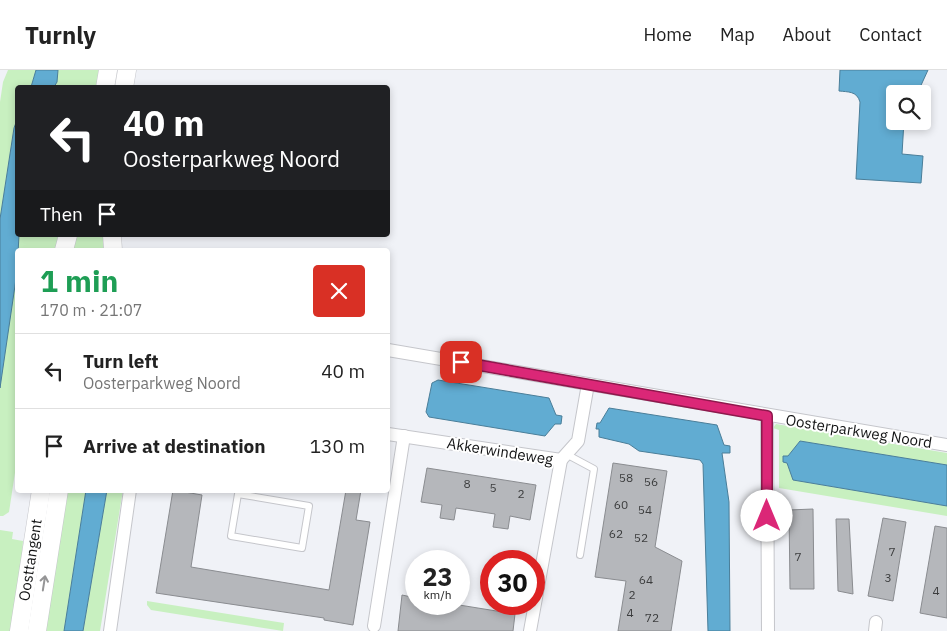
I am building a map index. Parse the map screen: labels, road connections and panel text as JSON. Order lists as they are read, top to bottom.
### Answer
{
  "streets": {
    "main road": ["Oosttangent"],
    "street": ["Oosterparkweg Noord", "Akkerwindeweg"]
  },
  "crossings": [
    ["Oosterparkweg Noord", "Akkerwindeweg"]
  ],
  "house_numbers": [
    "58",
    "56",
    "8",
    "5",
    "2",
    "60",
    "54",
    "62",
    "52",
    "7",
    "7",
    "3",
    "64",
    "4",
    "2",
    "4",
    "72"
  ],
  "page": {
    "header": "Turnly",
    "nav": [
      "Home",
      "Map",
      "About",
      "Contact"
    ],
    "turn": ["40 m", "Oosterparkweg Noord"],
    "then": "Then",
    "heading": ["1 min", "170 m · 21:07"],
    "list": [
      {
        "name": "Turn left",
        "note": "Oosterparkweg Noord",
        "value": "40 m"
      },
      {
        "name": "Arrive at destination",
        "value": "130 m"
      }
    ],
    "speed": "23 km/h",
    "limit": "30"
  }
}
